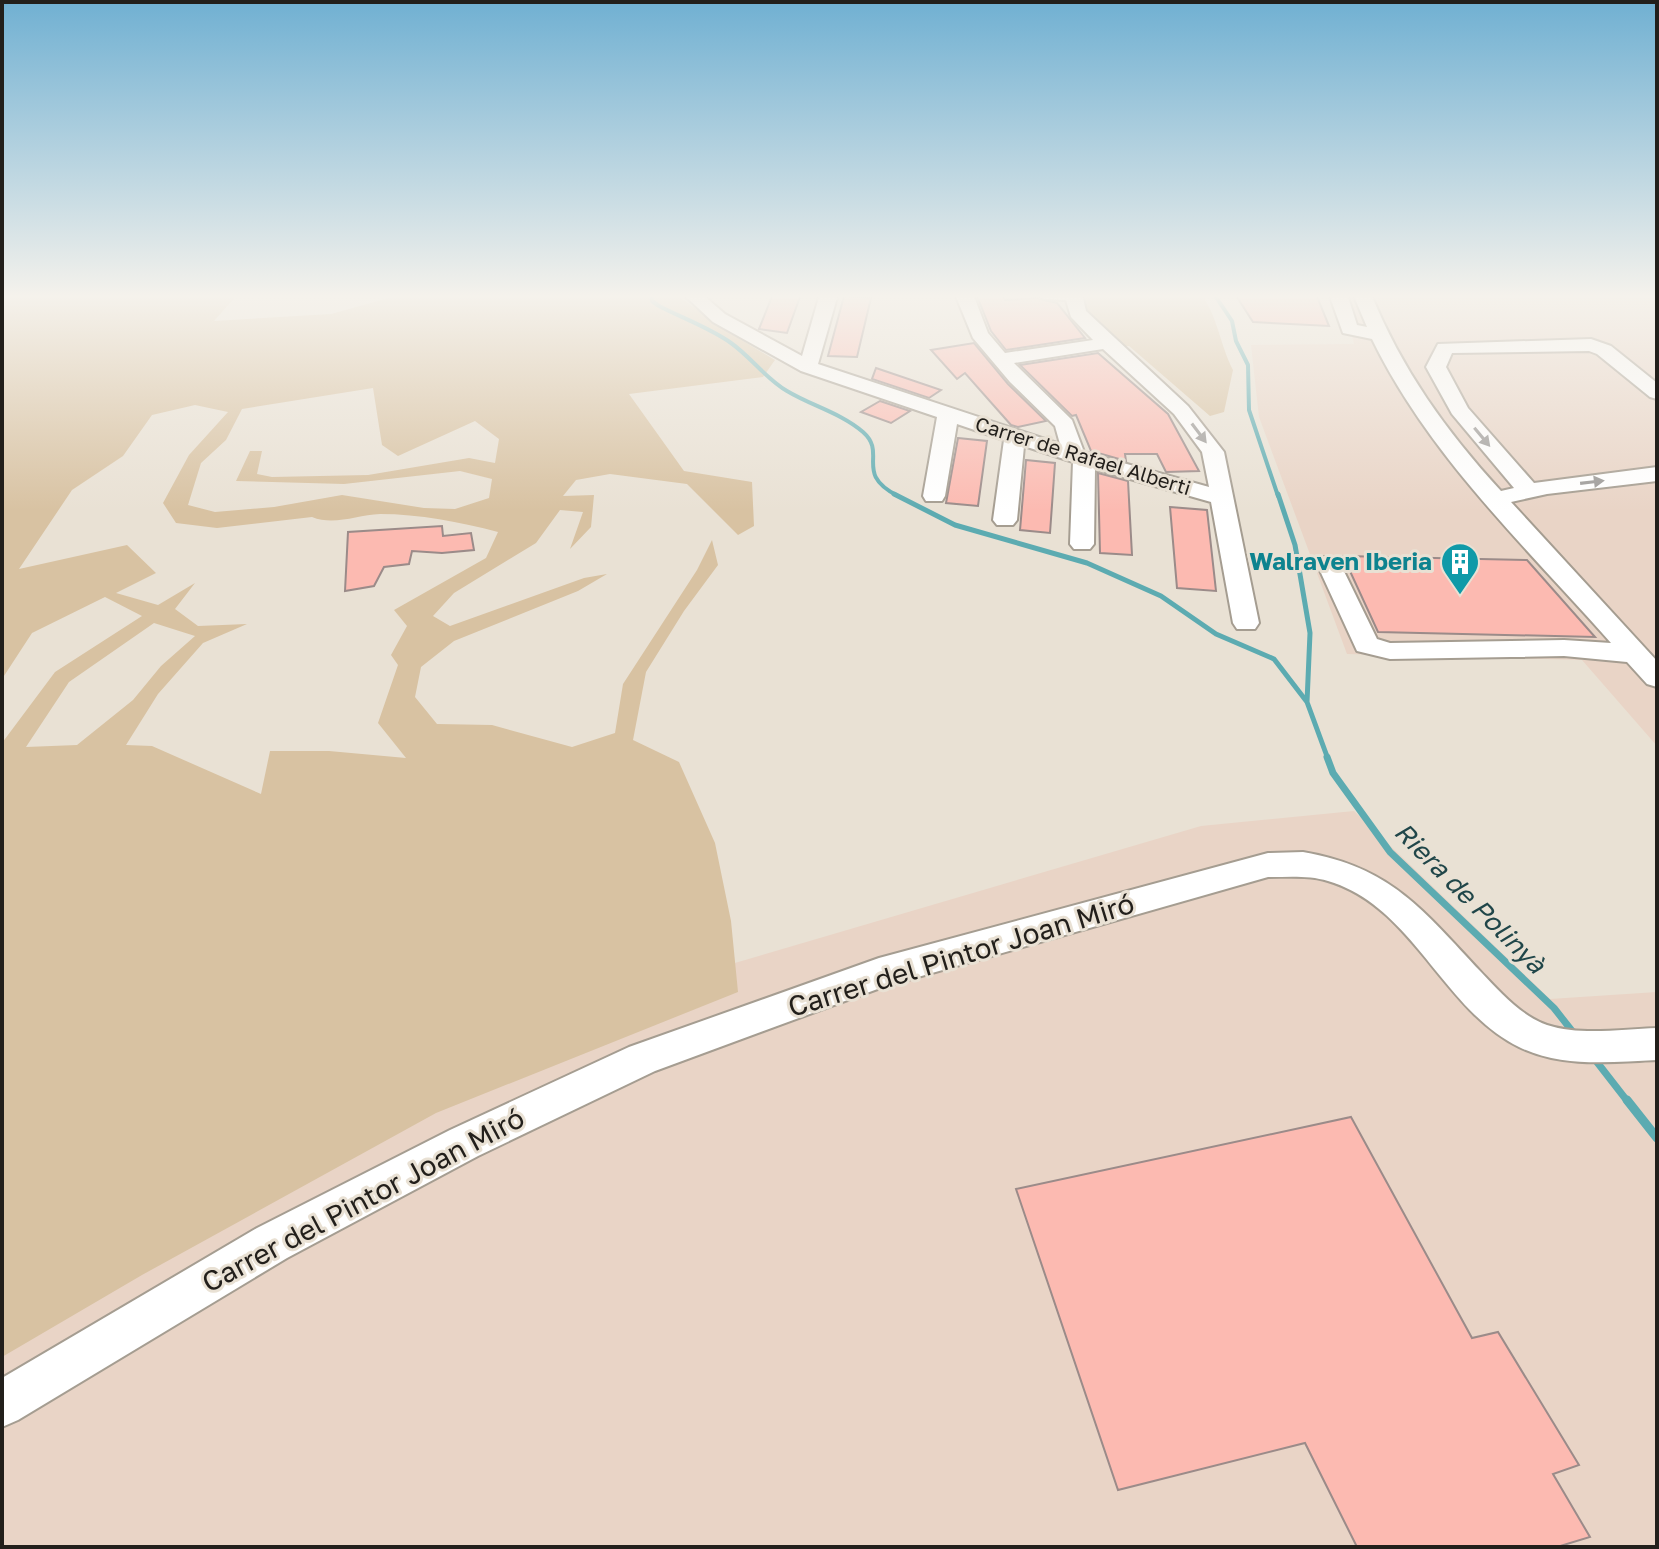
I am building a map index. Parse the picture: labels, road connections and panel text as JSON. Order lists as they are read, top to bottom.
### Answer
{
  "streets": {
    "street": ["Carrer de Rafael Alberti", "Carrer del Pintor Joan Miró"]
  },
  "water": ["Riera de Polinyà"],
  "places": {
    "building": ["Walraven Iberia"]
  }
}
